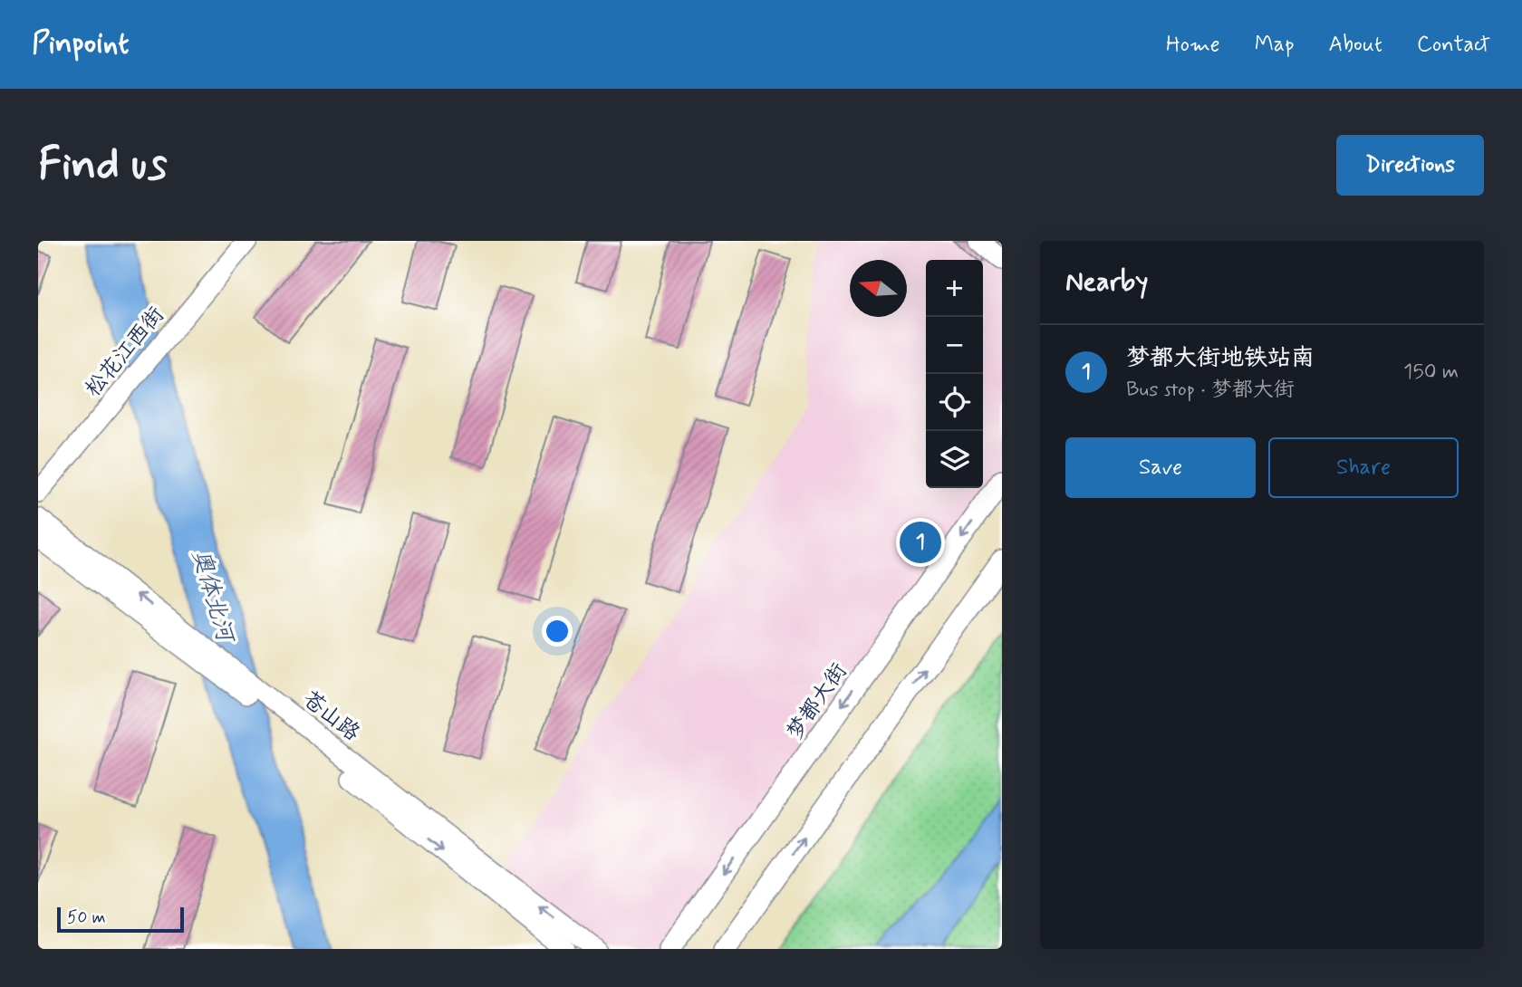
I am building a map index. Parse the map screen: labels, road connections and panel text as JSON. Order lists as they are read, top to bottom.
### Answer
{
  "streets": {
    "main road": ["梦都大街"],
    "street": ["松花江西街", "苍山路"]
  },
  "water": ["奥体北河"],
  "scale_bar": "50 m",
  "north": "left",
  "page": {
    "header": "Pinpoint",
    "nav": [
      "Home",
      "Map",
      "About",
      "Contact"
    ],
    "buttons": [
      "Directions",
      ["Save", "Share"]
    ],
    "title": "Find us",
    "heading": "Nearby",
    "map_buttons": ["+", "−"],
    "list": [
      {
        "mark": "1",
        "name": "梦都大街地铁站南",
        "note": "Bus stop · 梦都大街",
        "value": "150 m"
      }
    ],
    "pins": "1",
    "scale": "50 m"
  }
}
